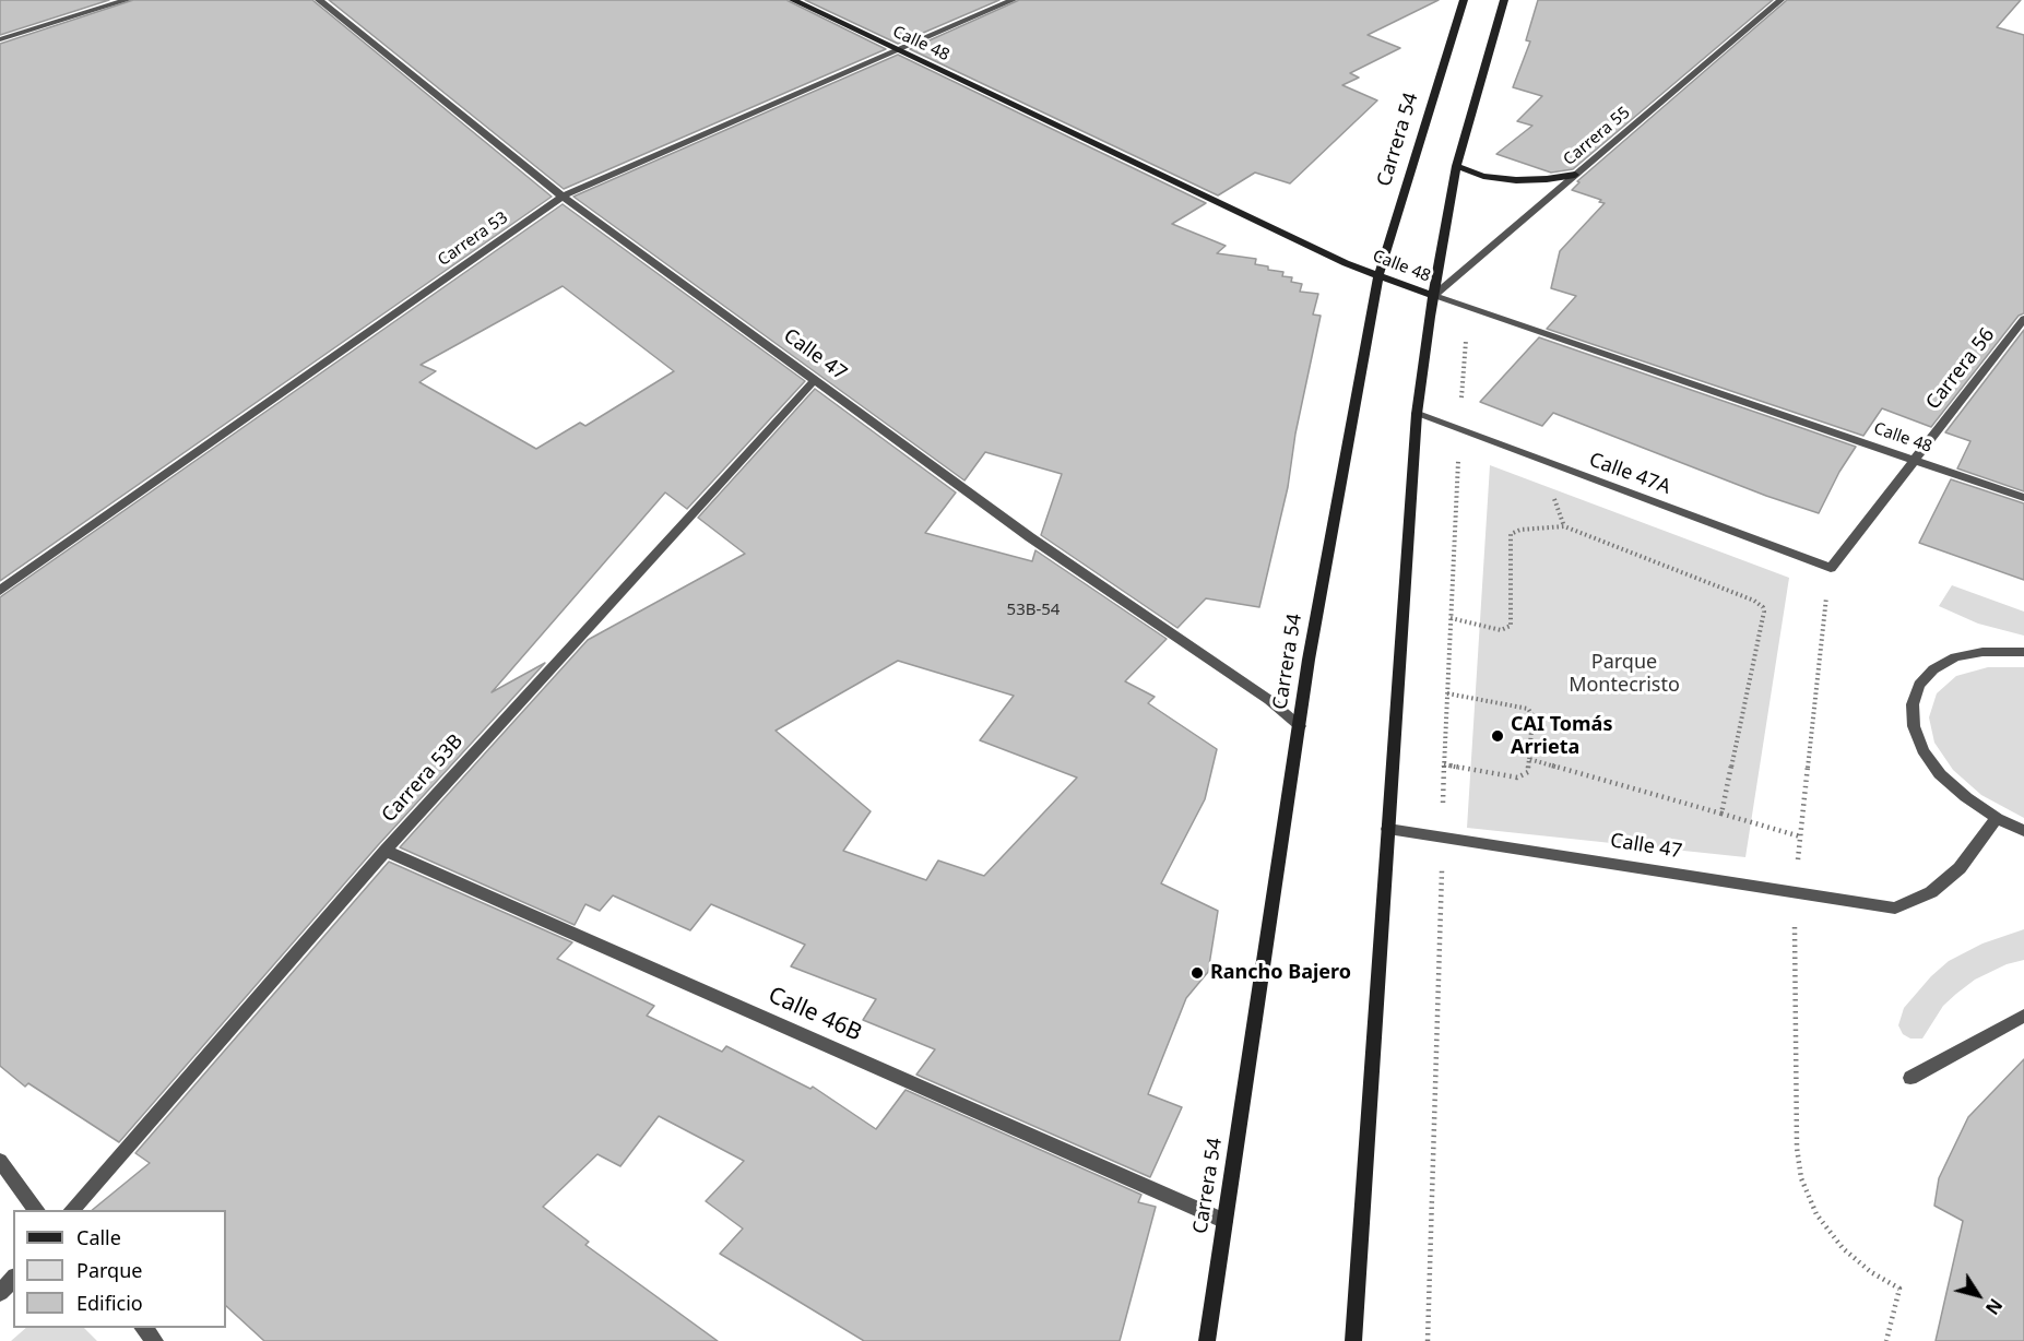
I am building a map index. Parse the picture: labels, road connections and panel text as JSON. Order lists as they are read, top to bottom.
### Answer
{
  "streets": {
    "main road": ["Calle 48", "Carrera 54"],
    "street": [
      "Carrera 55",
      "Carrera 53",
      "Calle 47",
      "Carrera 56",
      "Calle 47A",
      "Carrera 53B",
      "Calle 46B"
    ]
  },
  "crossings": [
    ["Calle 48", "Carrera 55"],
    ["Calle 48", "Carrera 54"],
    ["Calle 48", "Carrera 53"],
    ["Calle 48", "Carrera 56"],
    ["Carrera 54", "Calle 47"],
    ["Carrera 54", "Calle 46B"],
    ["Carrera 53", "Calle 47"],
    ["Calle 47", "Carrera 53B"],
    ["Carrera 56", "Calle 47A"],
    ["Carrera 53B", "Calle 46B"]
  ],
  "parks": ["Parque Montecristo"],
  "places": ["CAI Tomás Arrieta", "Rancho Bajero"],
  "house_numbers": ["53B-54"],
  "legend": ["Calle", "Parque", "Edificio"],
  "north": "bottom right"
}
